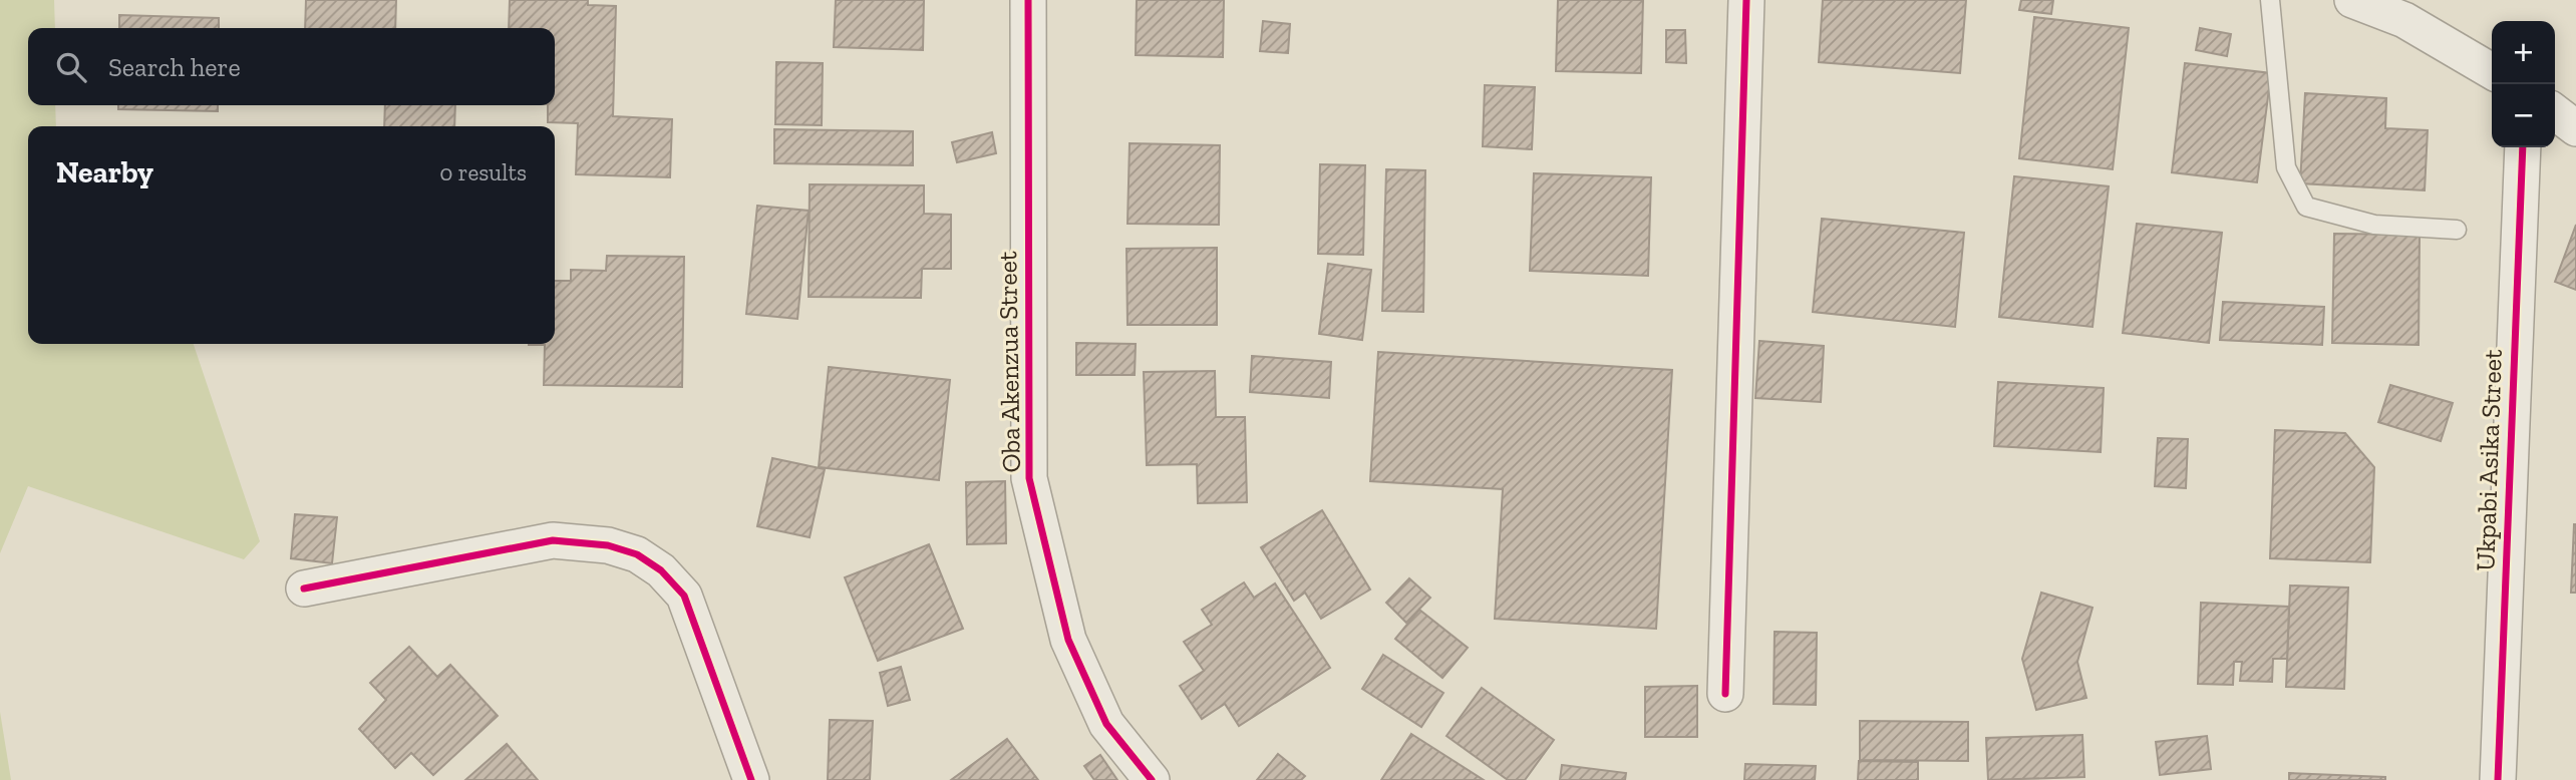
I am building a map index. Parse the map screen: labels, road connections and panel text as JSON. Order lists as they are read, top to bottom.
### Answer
{
  "streets": {
    "street": ["Oba Akenzua Street", "Ukpabi Asika Street"]
  },
  "page": {
    "map_buttons": ["+", "−"],
    "search": "Search here",
    "heading": ["Nearby", "0 results"]
  }
}
